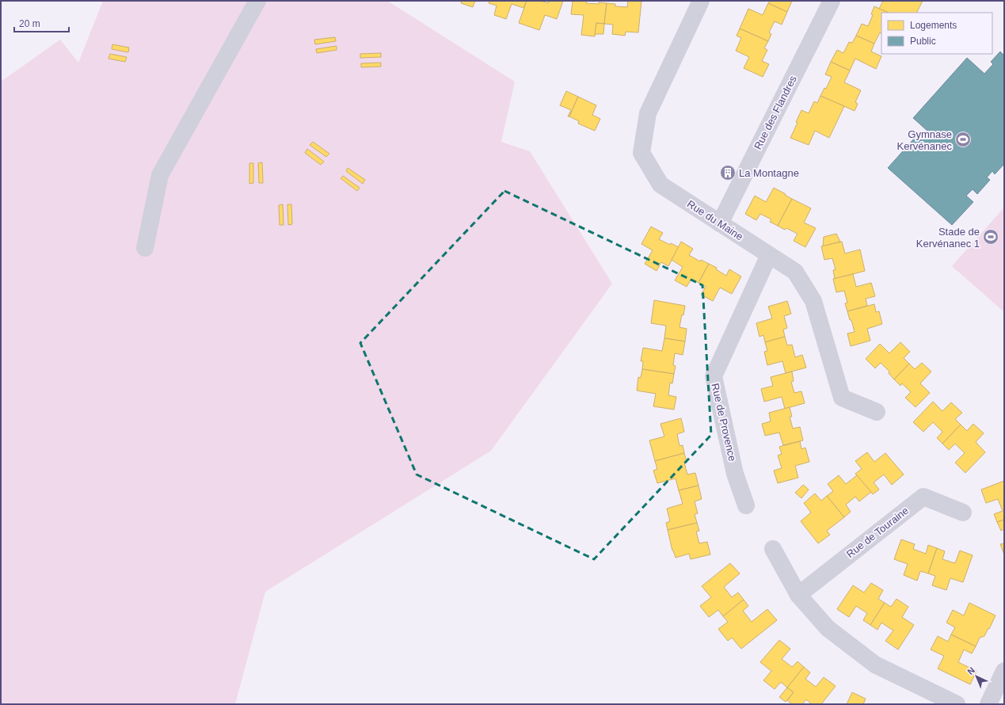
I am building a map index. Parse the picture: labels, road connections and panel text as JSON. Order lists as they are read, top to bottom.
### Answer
{
  "streets": {
    "street": [
      "Rue des Flandres",
      "Rue du Maine",
      "Rue de Provence",
      "Rue de Touraine"
    ]
  },
  "crossings": [
    ["Rue des Flandres", "Rue du Maine"],
    ["Rue du Maine", "Rue de Provence"]
  ],
  "places": {
    "sports": ["Gymnase Kervénanec", "Stade de Kervénanec 1"],
    "building": ["La Montagne"]
  },
  "legend": ["Logements", "Public"],
  "scale_bar": "20 m",
  "north": "top left"
}
